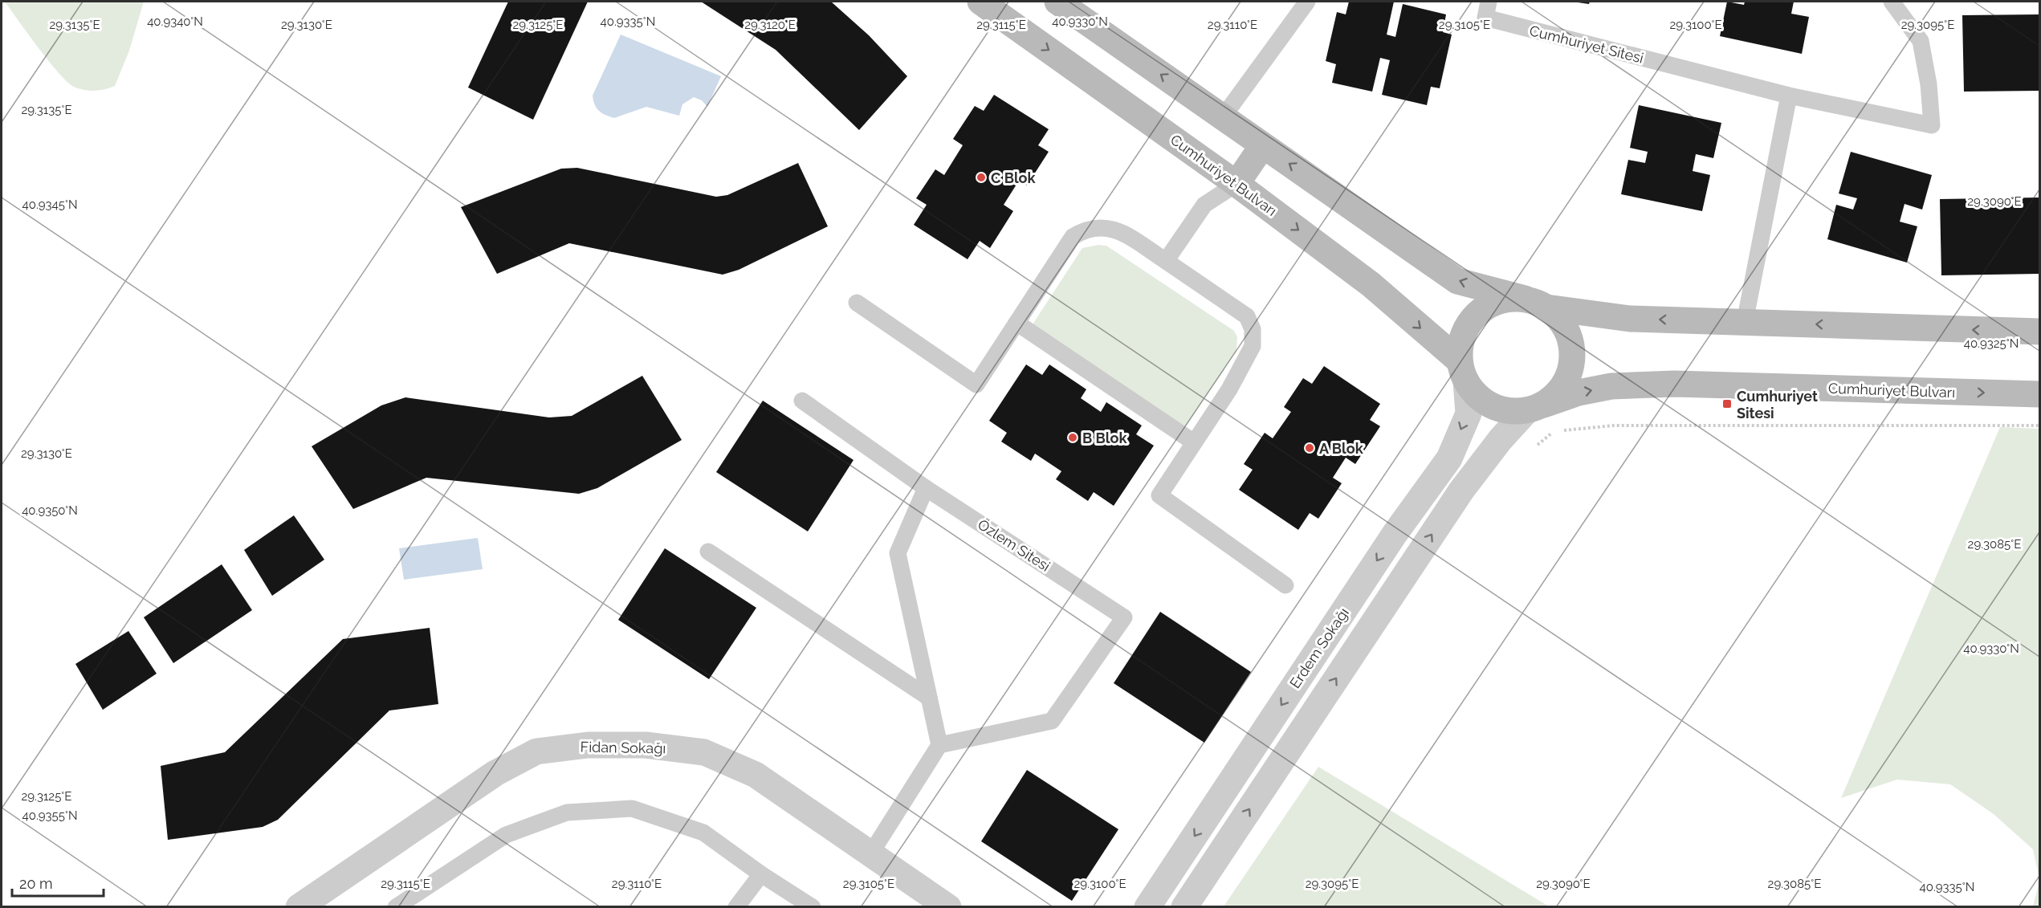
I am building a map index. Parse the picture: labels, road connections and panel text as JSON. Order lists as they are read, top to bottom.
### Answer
{
  "streets": {
    "street": ["Cumhuriyet Bulvarı", "Erdem Sokağı", "Fidan Sokağı"],
    "lane": ["Cumhuriyet Sitesi", "Özlem Sitesi"]
  },
  "crossings": [
    ["Cumhuriyet Bulvarı", "Erdem Sokağı"]
  ],
  "places": {
    "other": ["C Blok", "B Blok", "A Blok"],
    "transit": ["Cumhuriyet Sitesi"]
  },
  "scale_bar": "20 m",
  "coordinates": [
    "40.9340°N",
    "40.9335°N",
    "40.9330°N",
    "29.3135°E",
    "29.3130°E",
    "29.3125°E",
    "29.3120°E",
    "29.3115°E",
    "29.3110°E",
    "29.3105°E",
    "29.3100°E",
    "29.3095°E",
    "29.3090°E",
    "40.9345°N",
    "40.9325°N",
    "40.9350°N",
    "29.3085°E",
    "40.9355°N"
  ]
}
